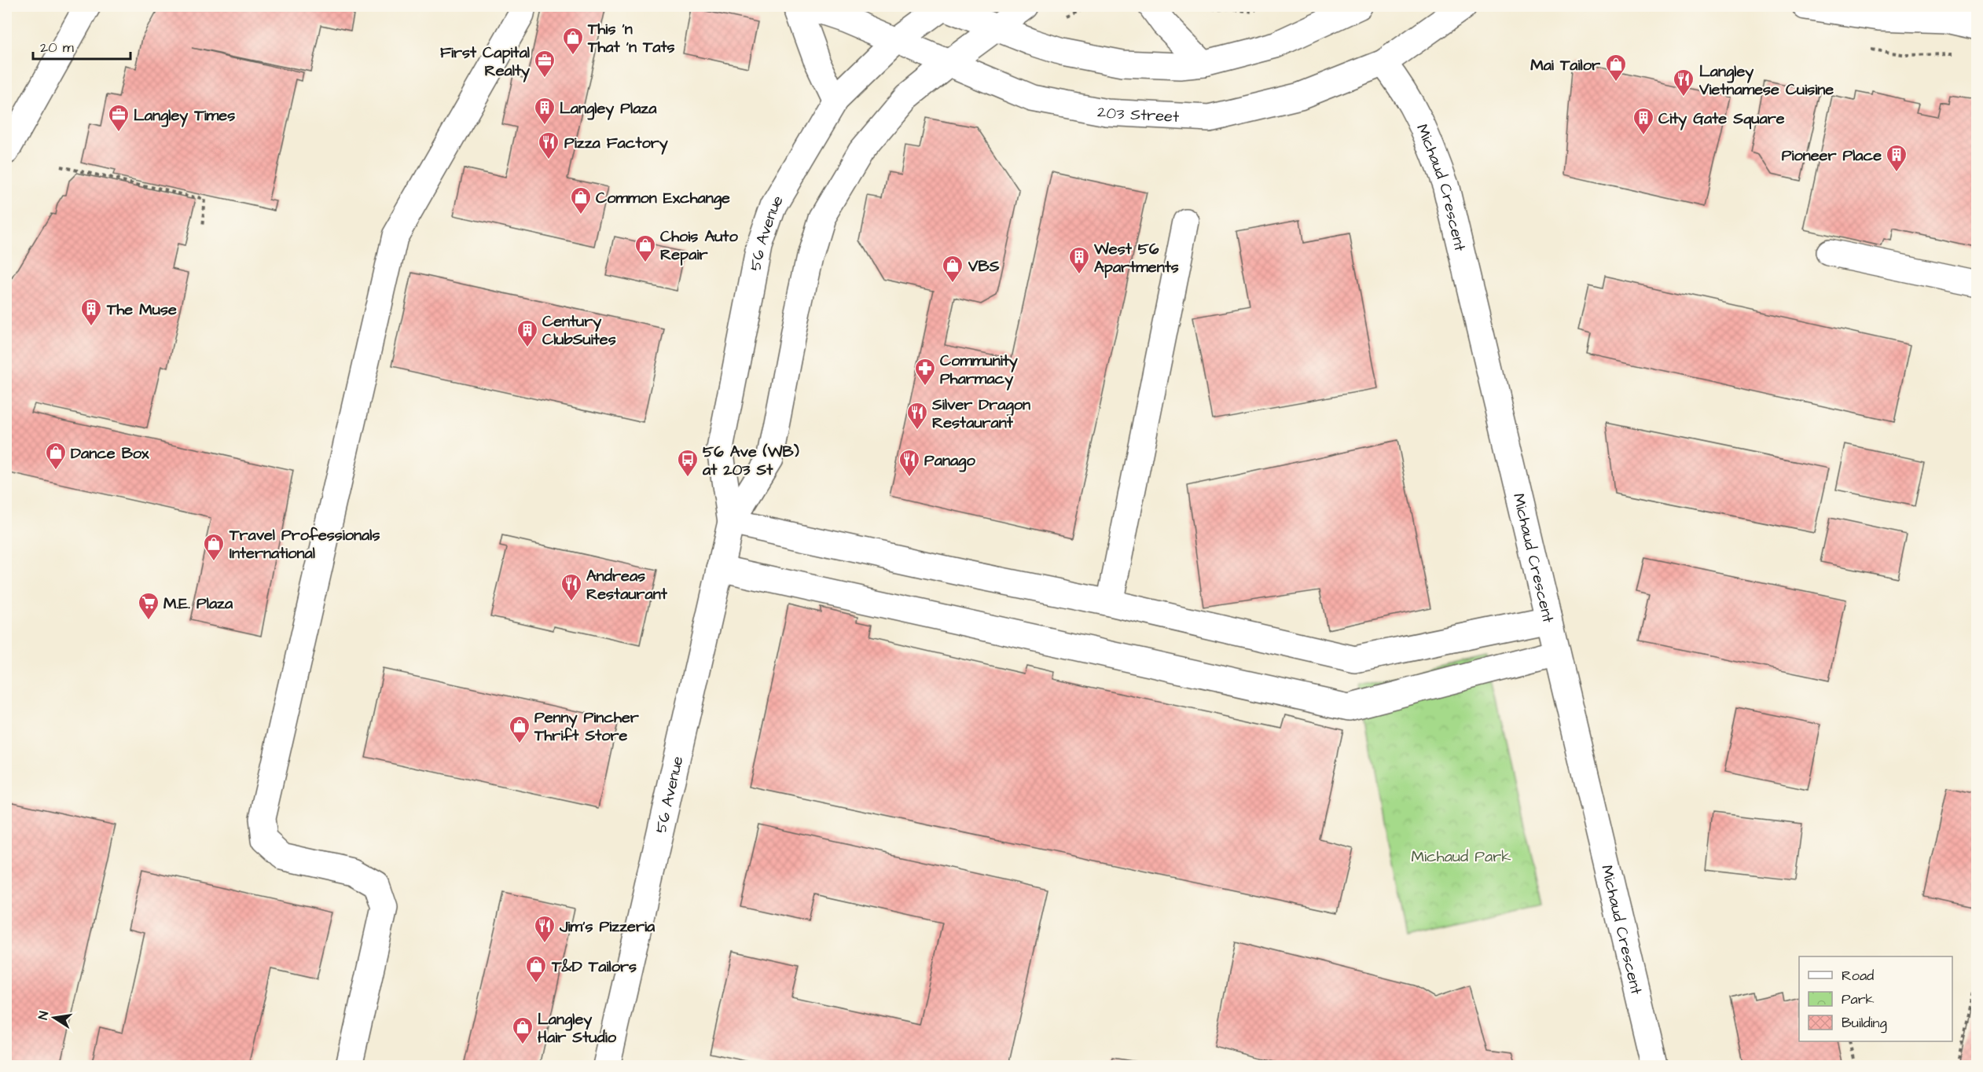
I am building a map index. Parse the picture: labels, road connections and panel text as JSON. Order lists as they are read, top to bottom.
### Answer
{
  "streets": {
    "main road": ["203 Street", "Michaud Crescent", "56 Avenue"]
  },
  "crossings": [
    ["203 Street", "Michaud Crescent"],
    ["203 Street", "56 Avenue"]
  ],
  "parks": ["Michaud Park"],
  "places": {
    "shop": [
      "This 'n That 'n Tats",
      "Mai Tailor",
      "Common Exchange",
      "Chois Auto Repair",
      "VBS",
      "Dance Box",
      "Travel Professionals International",
      "Penny Pincher Thrift Store",
      "T&D Tailors",
      "Langley Hair Studio"
    ],
    "office": ["First Capital Realty", "Langley Times"],
    "restaurant": [
      "Langley Vietnamese Cuisine",
      "Pizza Factory",
      "Silver Dragon Restaurant",
      "Panago",
      "Andreas Restaurant",
      "Jim's Pizzeria"
    ],
    "building": [
      "Langley Plaza",
      "City Gate Square",
      "Pioneer Place",
      "West 56 Apartments",
      "The Muse",
      "Century ClubSuites"
    ],
    "pharmacy": ["Community Pharmacy"],
    "bus stop": ["56 Ave (WB) at 203 St"],
    "supermarket": ["M.E. Plaza"]
  },
  "legend": ["Road", "Park", "Building"],
  "scale_bar": "20 m",
  "north": "left"
}
